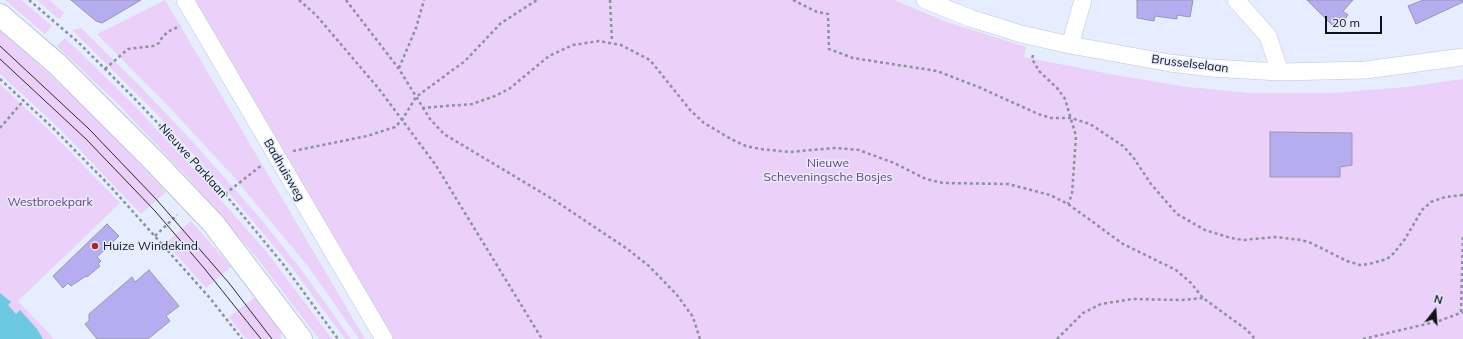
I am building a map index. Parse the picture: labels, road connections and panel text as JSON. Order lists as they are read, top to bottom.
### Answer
{
  "streets": {
    "street": ["Brusselselaan", "Badhuisweg"],
    "path": ["Nieuwe Parklaan"]
  },
  "parks": ["Nieuwe Scheveningsche Bosjes", "Westbroekpark"],
  "places": ["Huize Windekind"],
  "scale_bar": "20 m",
  "north": "top"
}
